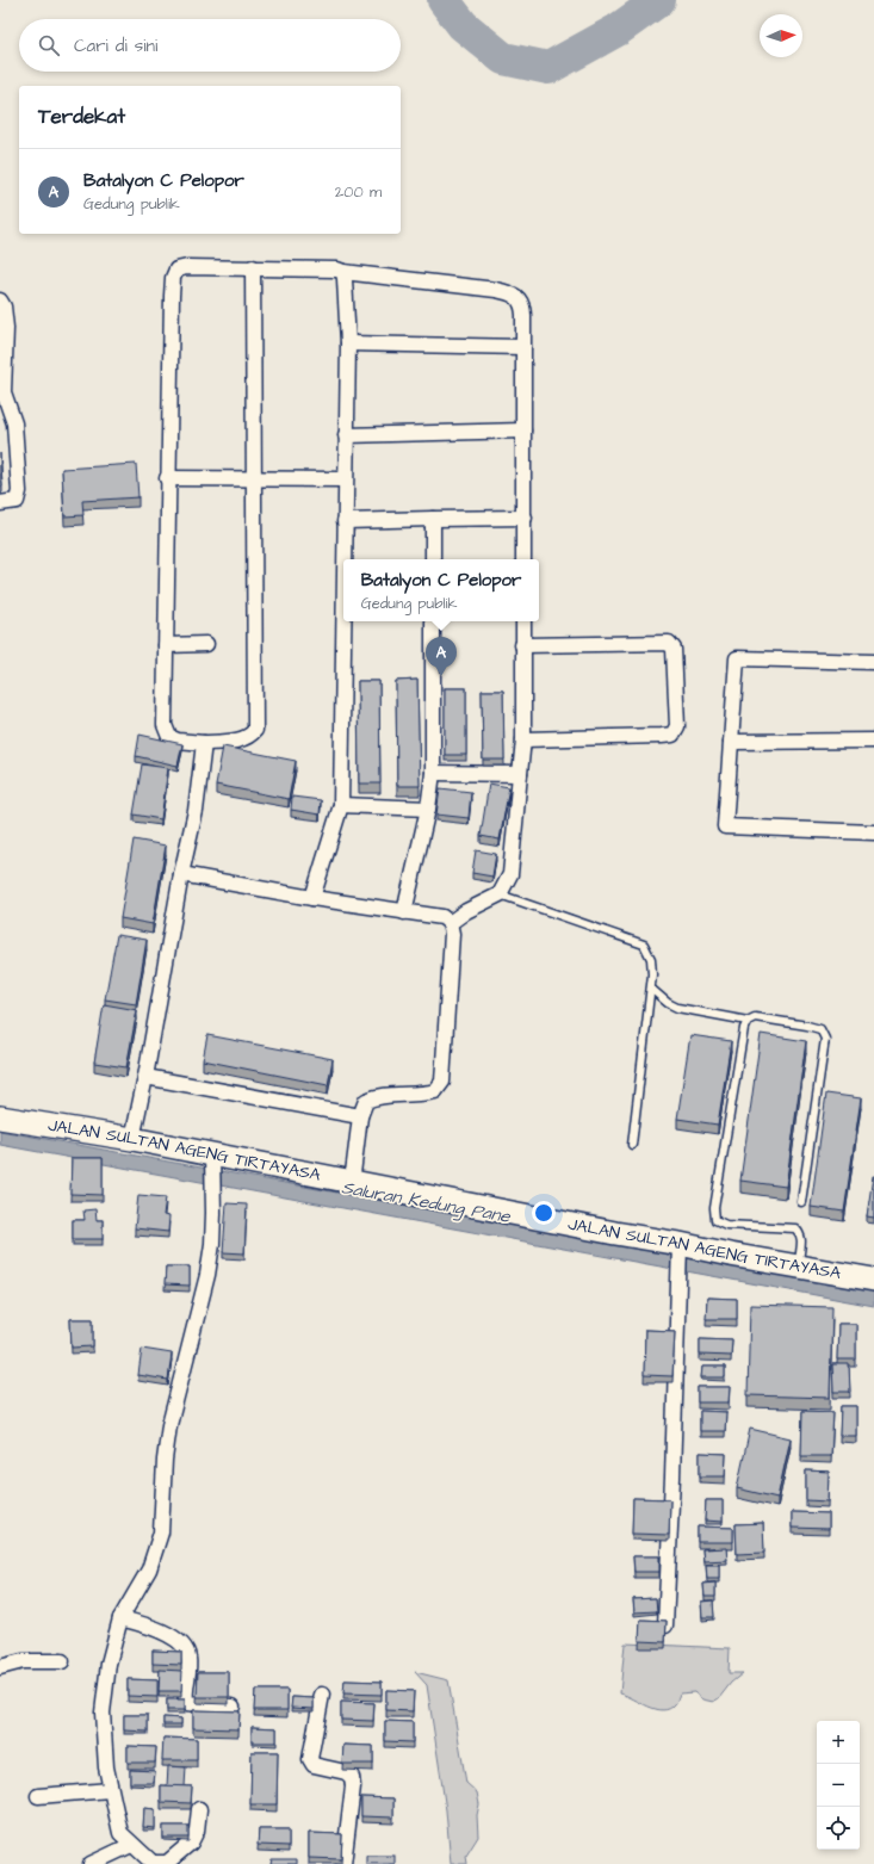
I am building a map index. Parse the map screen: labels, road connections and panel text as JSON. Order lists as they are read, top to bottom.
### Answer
{
  "streets": {
    "main road": ["JALAN SULTAN AGENG TIRTAYASA"]
  },
  "water": ["Saluran Kedung Pane"],
  "north": "right",
  "page": {
    "search": "Cari di sini",
    "heading": "Terdekat",
    "list": [
      {
        "mark": "A",
        "name": "Batalyon C Pelopor",
        "note": "Gedung publik",
        "value": "200 m"
      }
    ],
    "popup": ["Batalyon C Pelopor", "Gedung publik"],
    "pins": "A",
    "map_buttons": ["+", "−"]
  }
}
